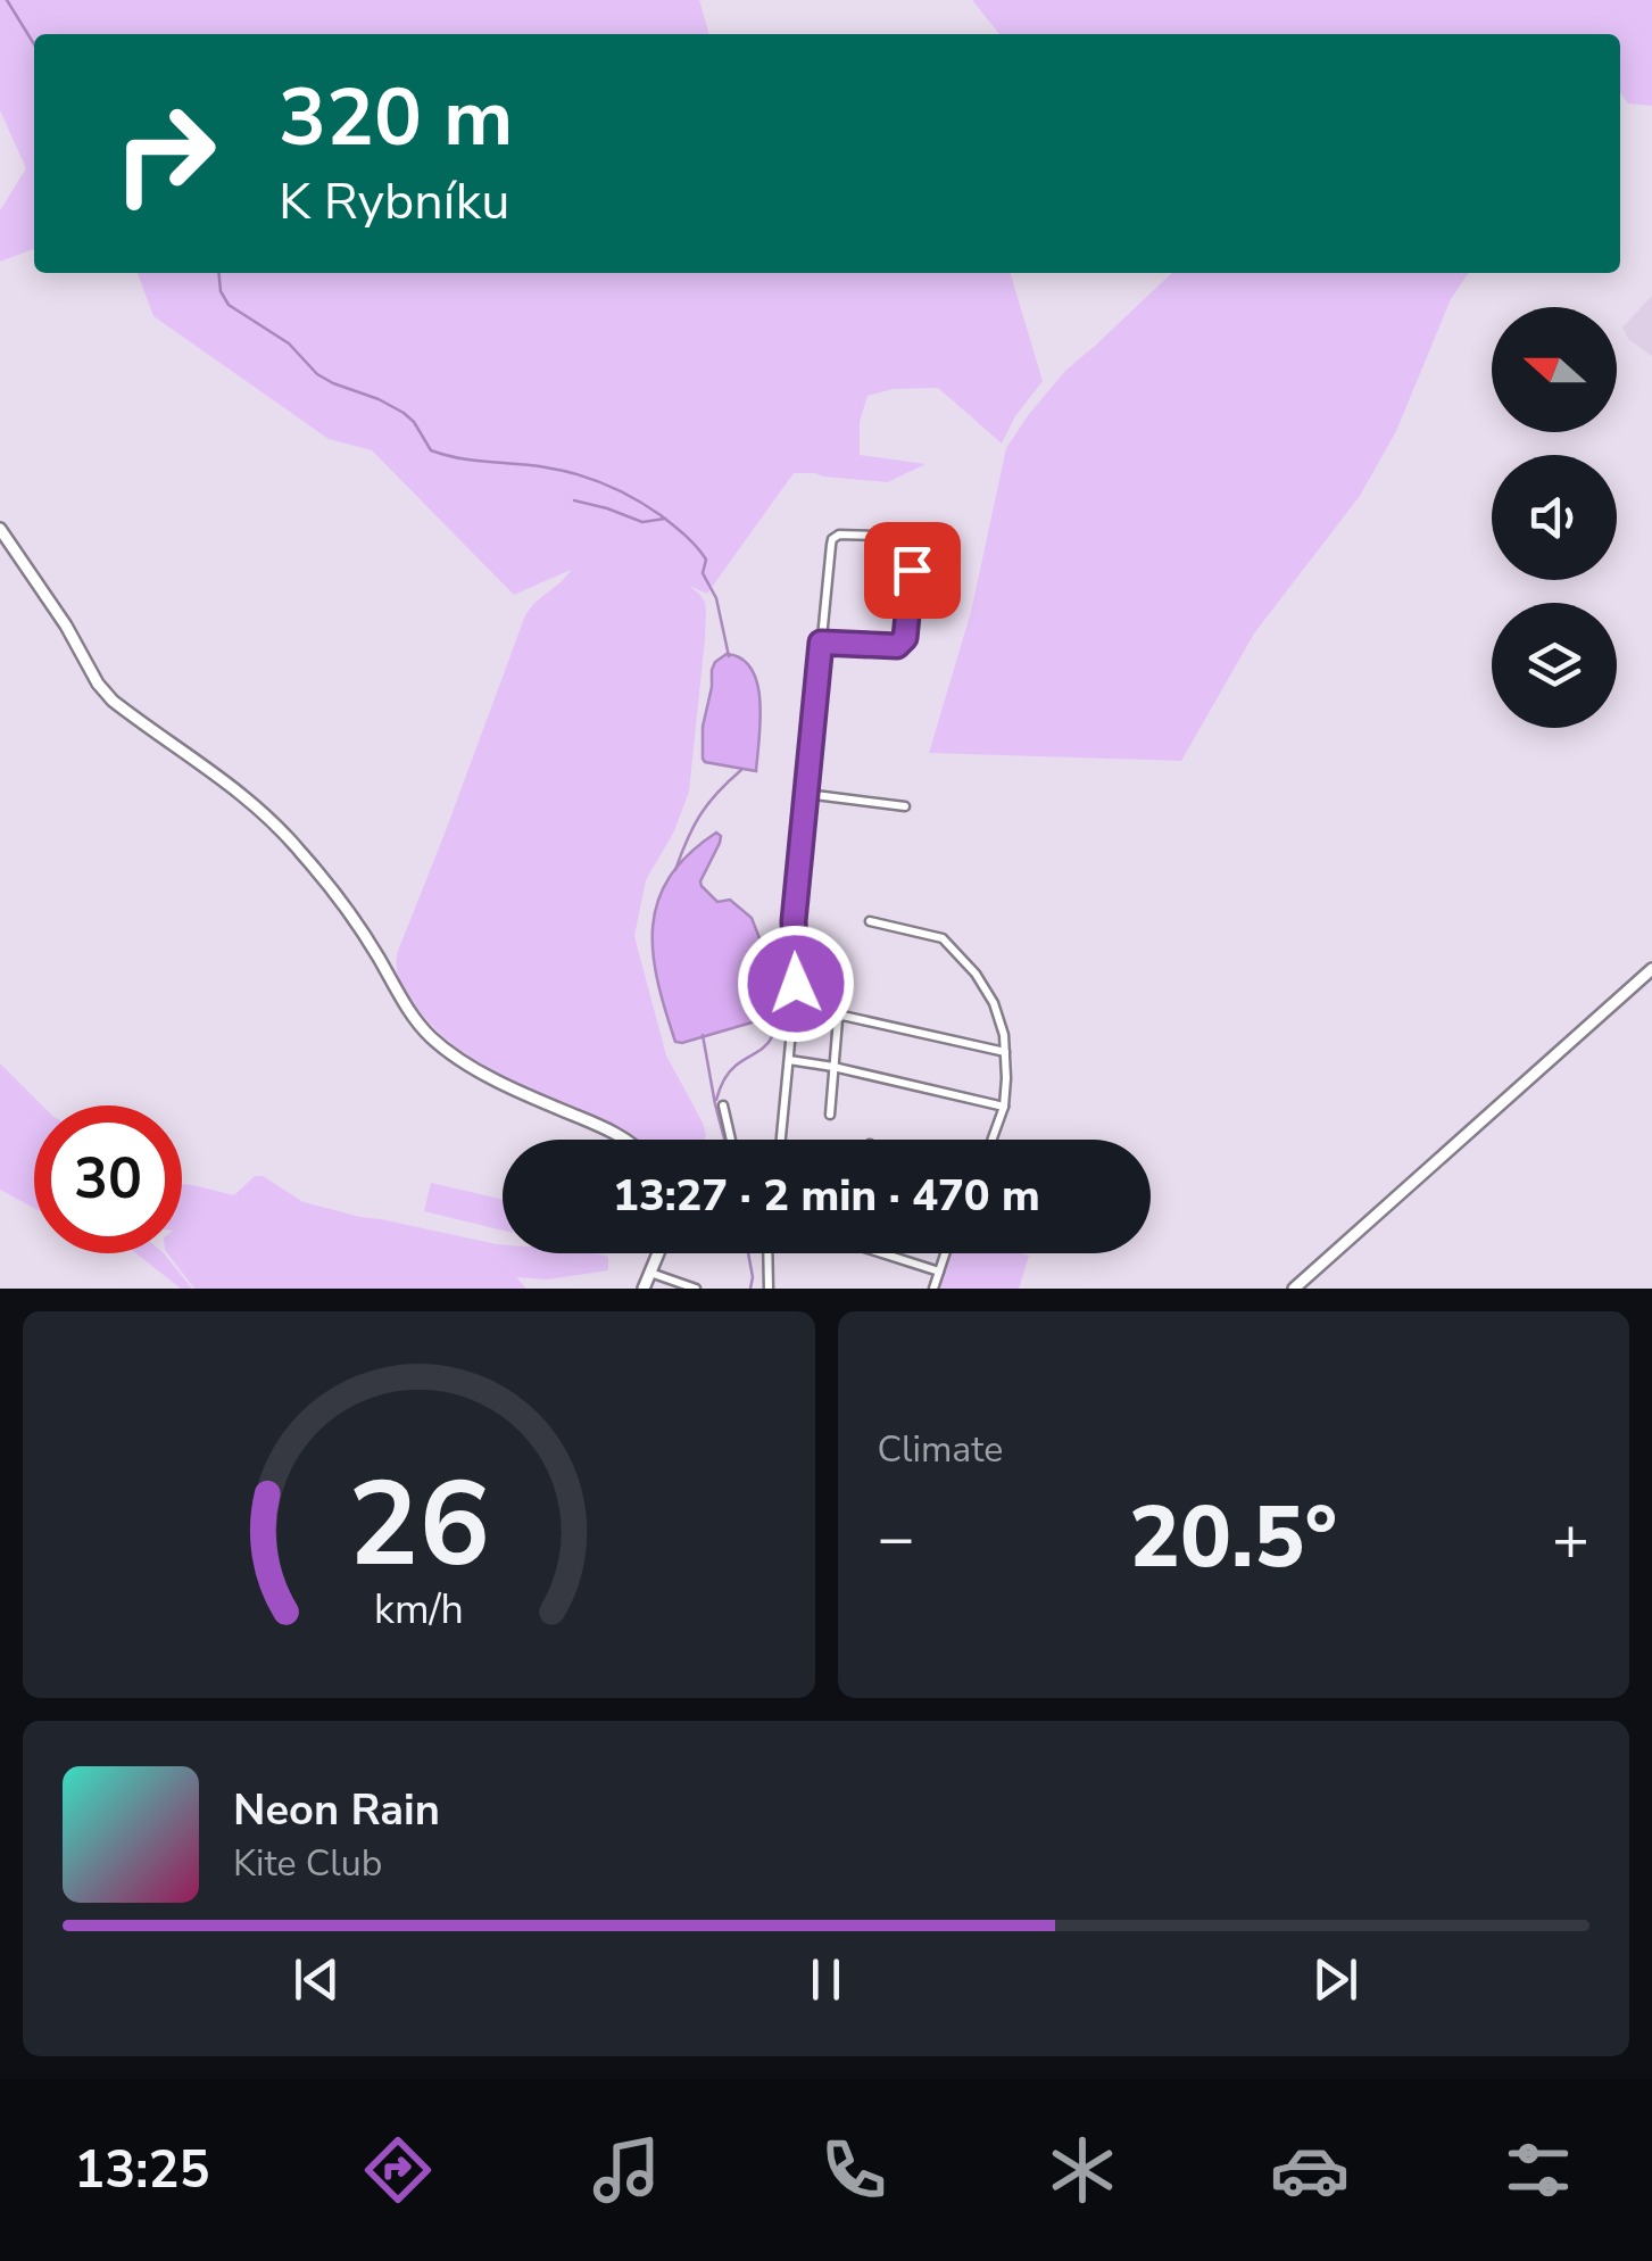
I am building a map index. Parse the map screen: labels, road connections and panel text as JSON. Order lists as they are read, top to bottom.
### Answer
{
  "north": "left",
  "page": {
    "turn": ["320 m", "K Rybníku"],
    "limit": "30",
    "trip": "13:27 · 2 min · 470 m",
    "tile": "Climate",
    "heat": ["−", "20.5°", "+"],
    "song": ["Neon Rain", "Kite Club"],
    "tabs": "13:25",
    "gauge": ["26", "km/h"]
  }
}
